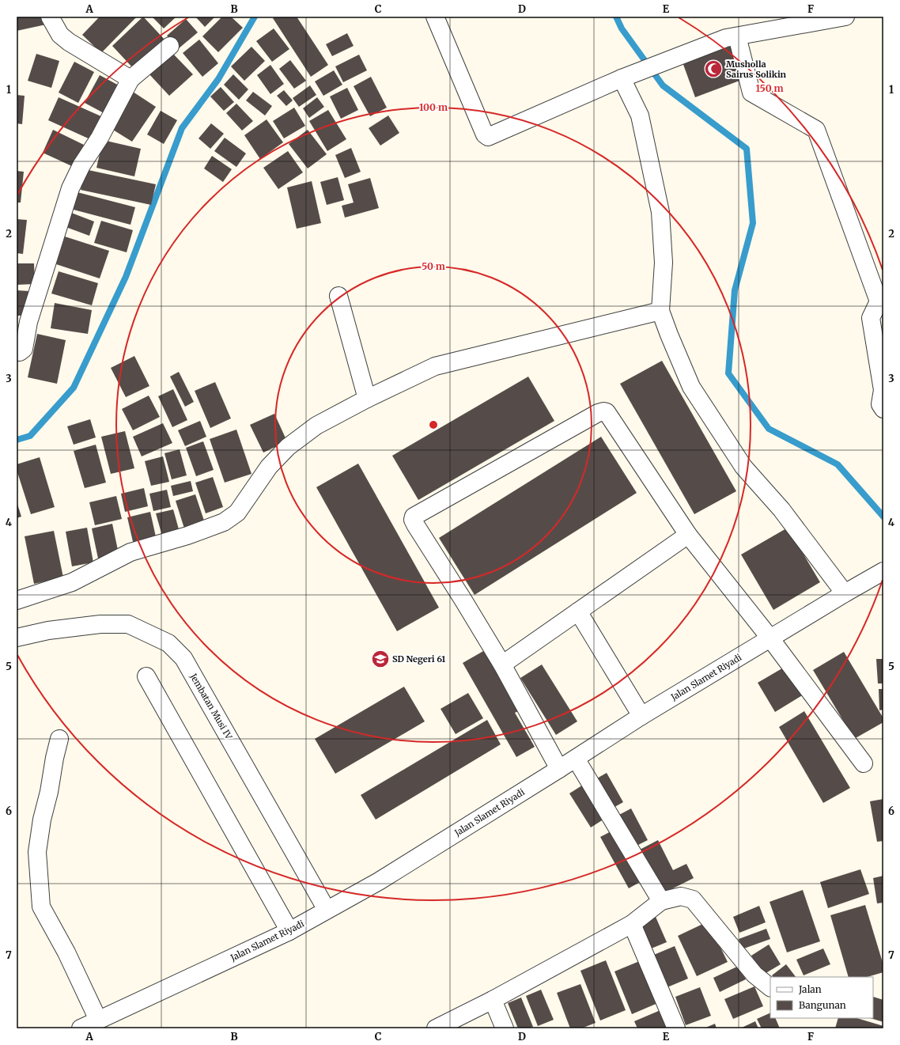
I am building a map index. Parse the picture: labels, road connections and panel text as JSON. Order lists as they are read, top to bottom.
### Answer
{
  "streets": {
    "street": ["Jalan Slamet Riyadi", "Jembatan Musi IV"]
  },
  "crossings": [
    ["Jalan Slamet Riyadi", "Jembatan Musi IV"]
  ],
  "places": {
    "mosque": ["Musholla Sairus Solikin"],
    "school or university": ["SD Negeri 61"]
  },
  "legend": ["Jalan", "Bangunan"],
  "grid": {
    "columns": [
      "A",
      "B",
      "C",
      "D",
      "E",
      "F"
    ],
    "rows": [
      "1",
      "2",
      "3",
      "4",
      "5",
      "6",
      "7"
    ]
  },
  "rings": ["150 m", "100 m", "50 m"]
}
